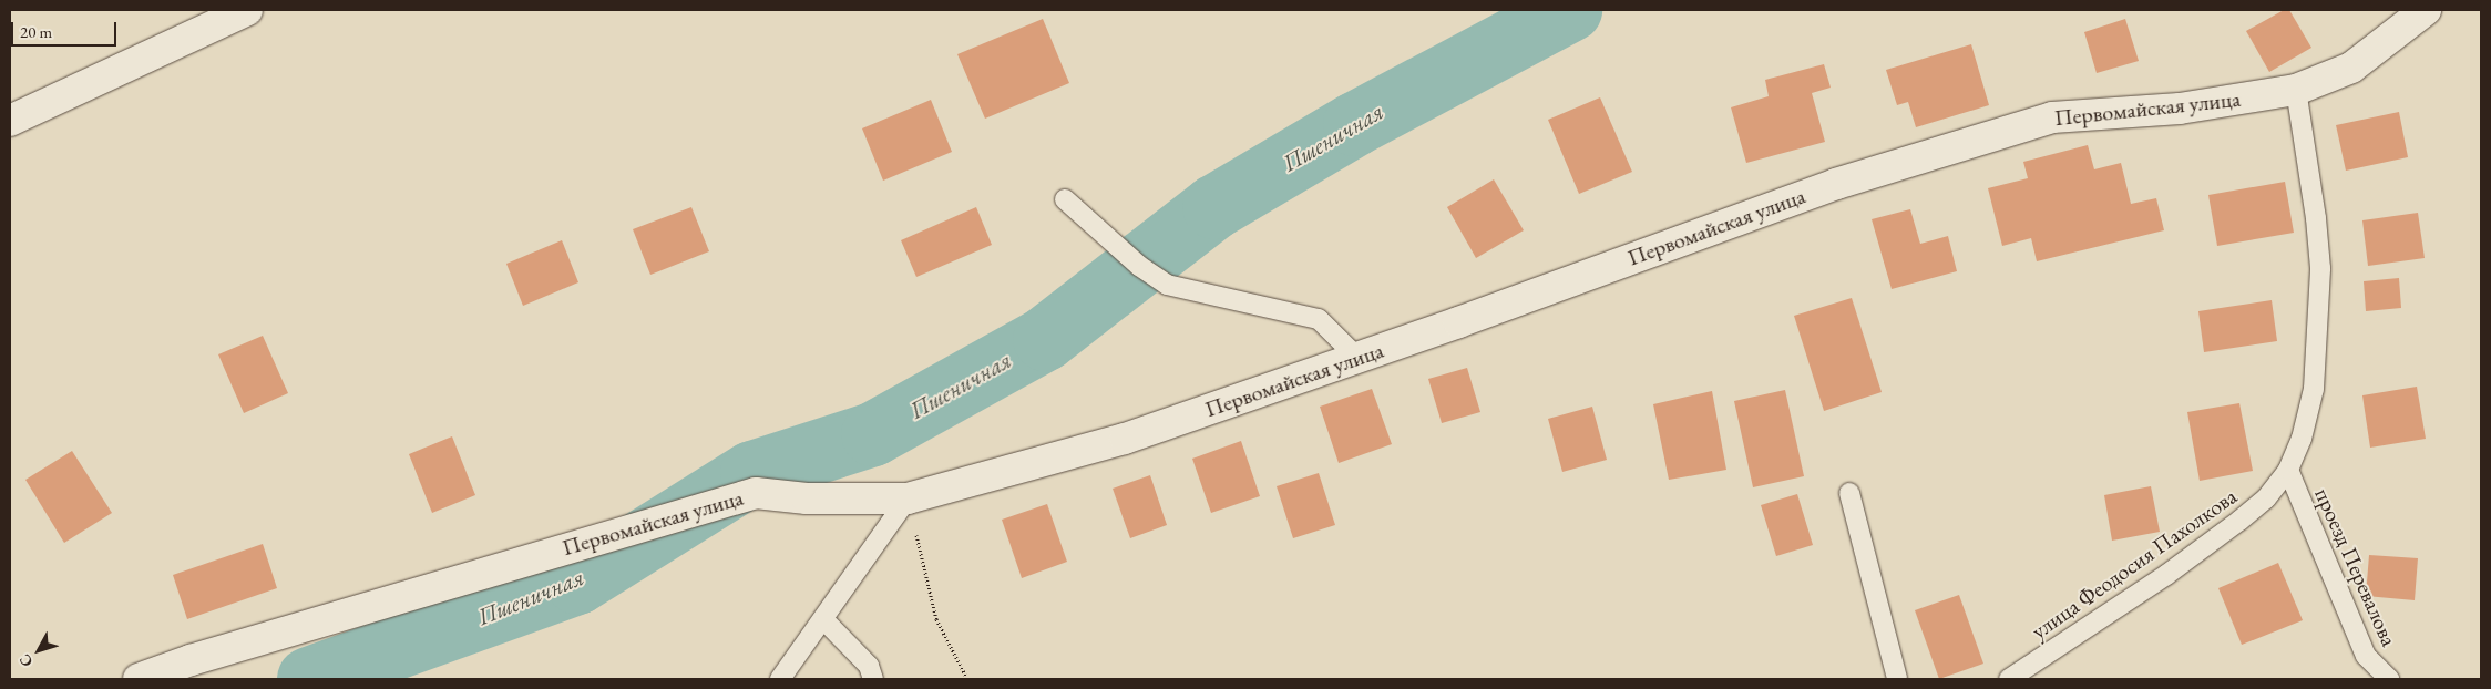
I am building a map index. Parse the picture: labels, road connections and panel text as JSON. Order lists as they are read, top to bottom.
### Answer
{
  "streets": {
    "street": ["Первомайская улица"],
    "lane": ["улица Феодосия Пахолкова", "проезд Перевалова"]
  },
  "crossings": [
    ["Первомайская улица", "улица Феодосия Пахолкова"],
    ["улица Феодосия Пахолкова", "проезд Перевалова"]
  ],
  "water": ["Пшеничная"],
  "scale_bar": "20 m",
  "north": "bottom left"
}
